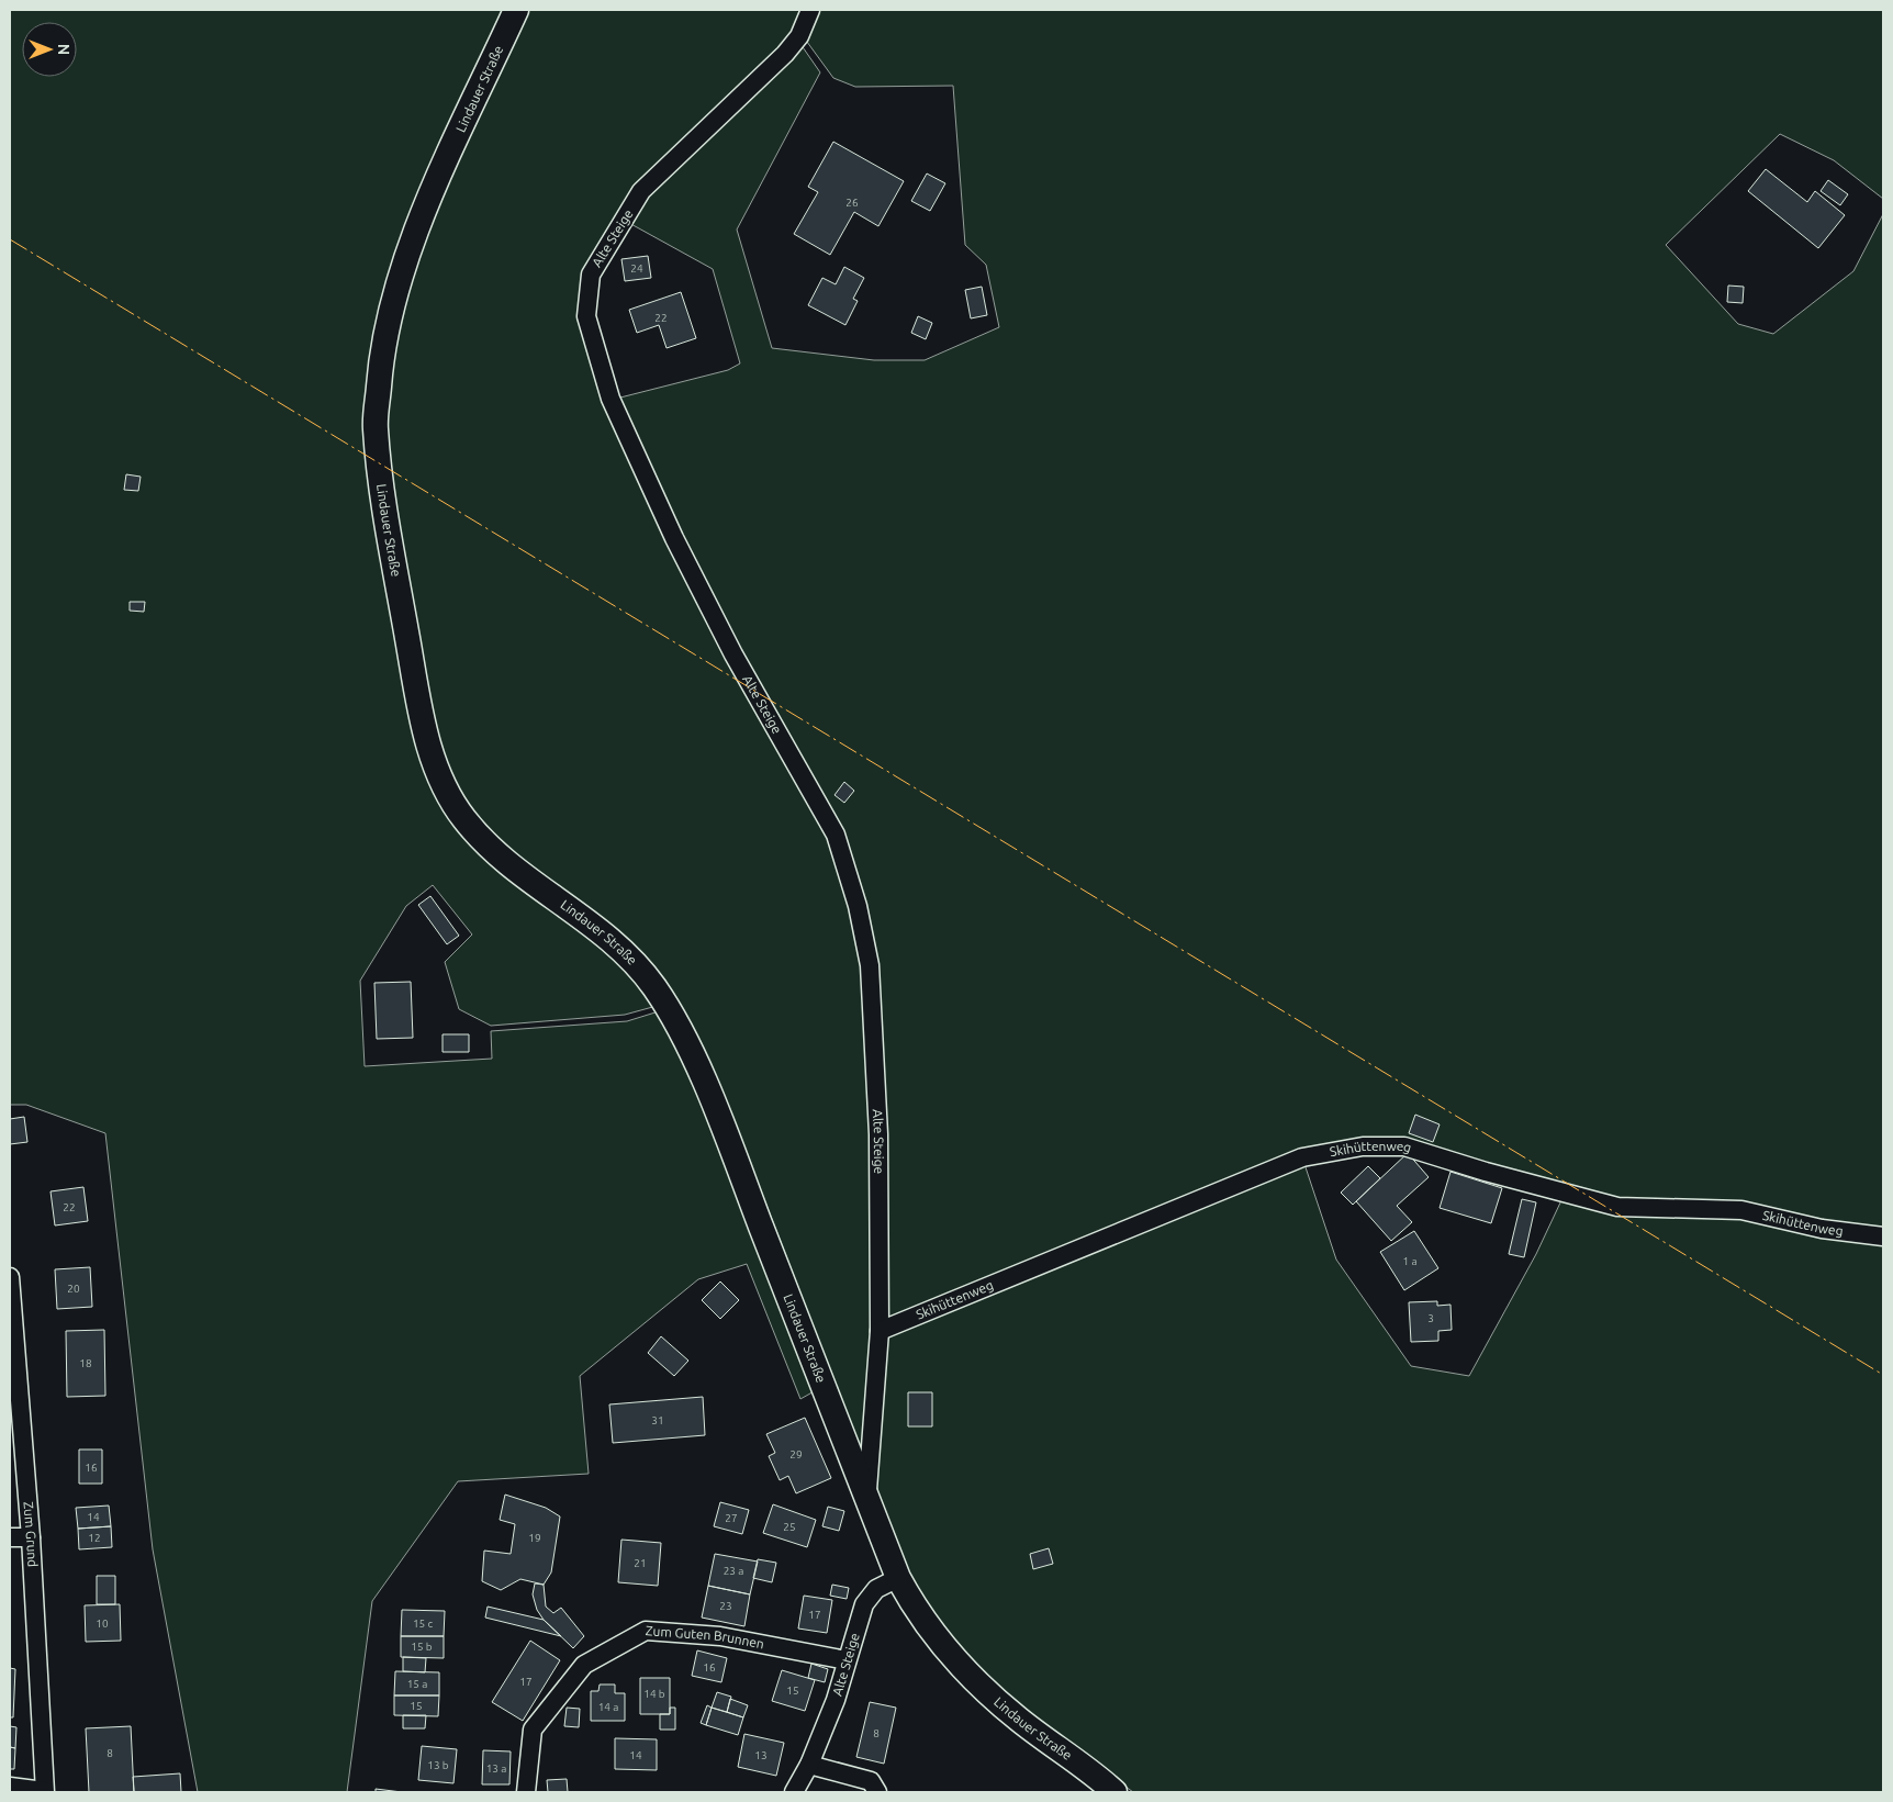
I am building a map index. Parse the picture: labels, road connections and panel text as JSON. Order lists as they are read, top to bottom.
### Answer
{
  "streets": {
    "main road": ["Lindauer Straße"],
    "street": [
      "Alte Steige",
      "Skihüttenweg",
      "Zum Grund",
      "Zum Guten Brunnen"
    ]
  },
  "crossings": [
    ["Lindauer Straße", "Alte Steige"],
    ["Alte Steige", "Skihüttenweg"],
    ["Alte Steige", "Zum Guten Brunnen"]
  ],
  "house_numbers": [
    "26",
    "24",
    "22",
    "22",
    "1 a",
    "20",
    "3",
    "18",
    "31",
    "29",
    "16",
    "14",
    "27",
    "25",
    "12",
    "19",
    "21",
    "23 a",
    "23",
    "17",
    "10",
    "15 c",
    "15 b",
    "16",
    "17",
    "15 a",
    "15",
    "14 b",
    "15",
    "14 a",
    "8",
    "8",
    "14",
    "13",
    "13 b",
    "13 a"
  ],
  "north": "right"
}
